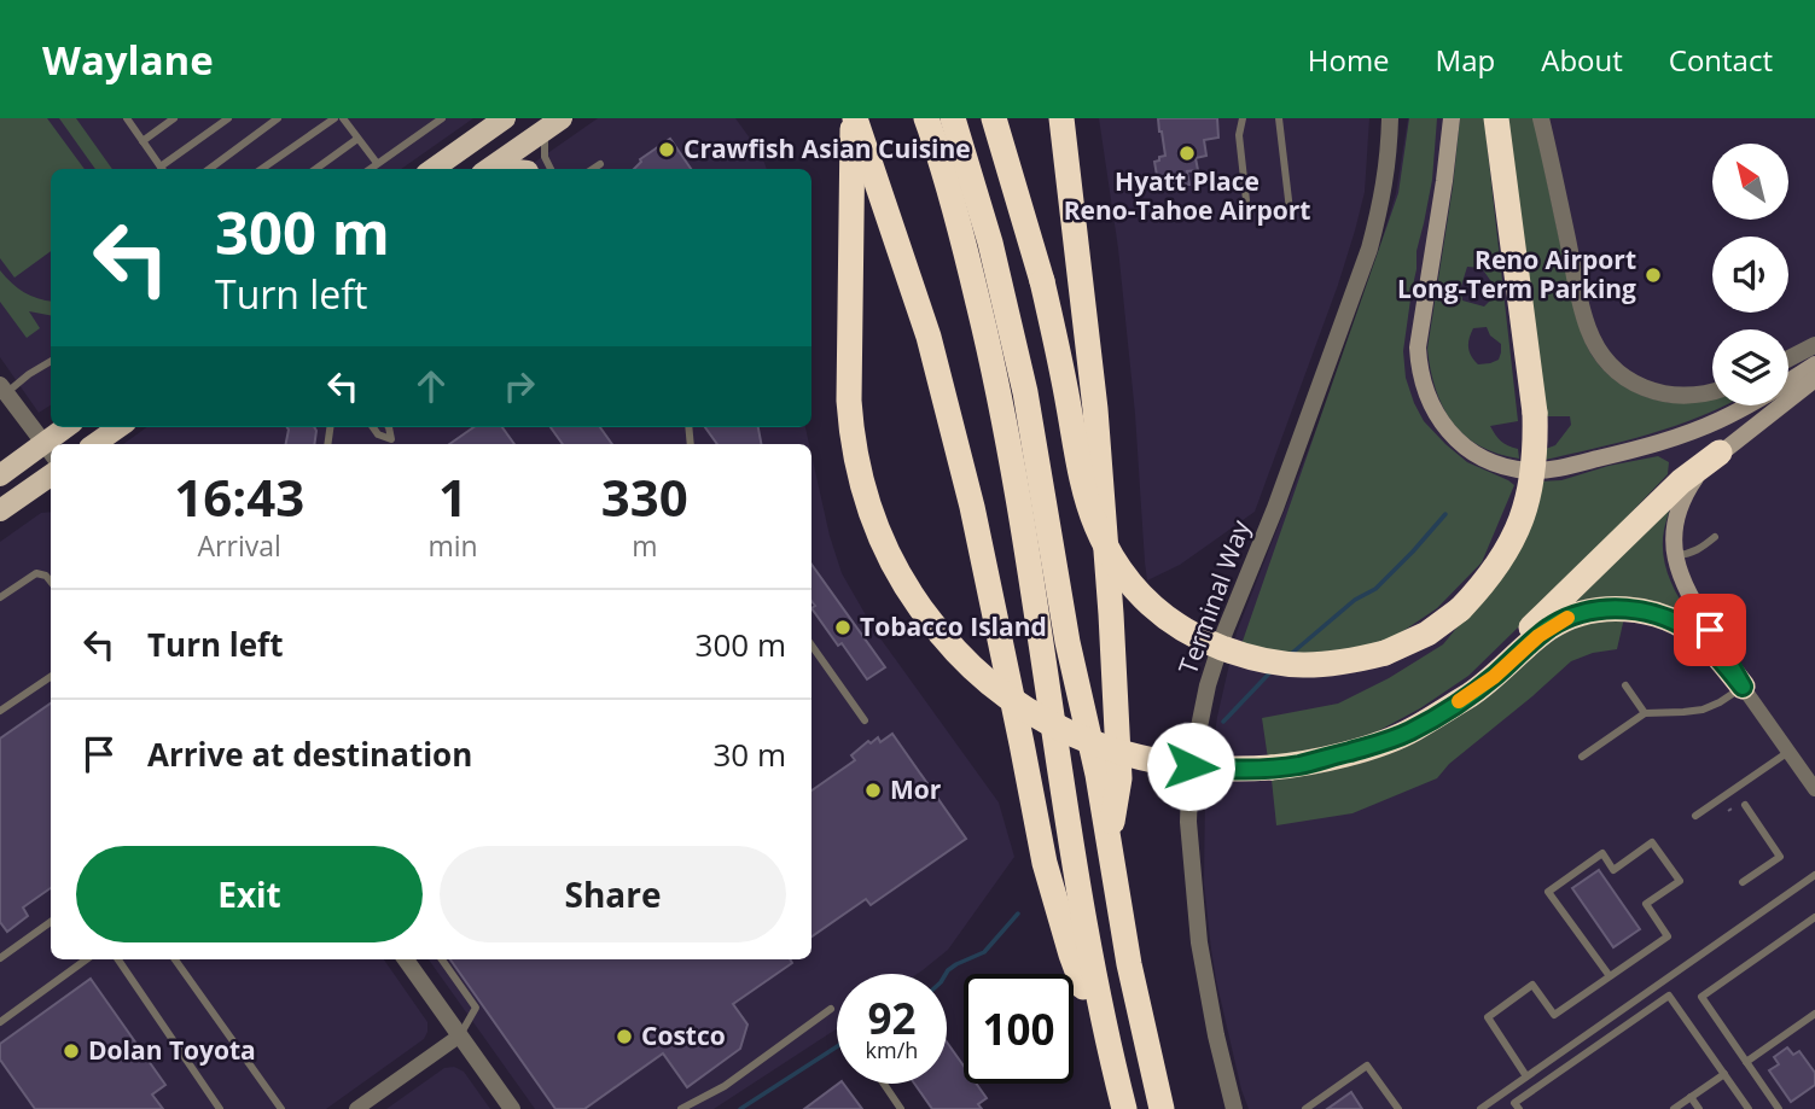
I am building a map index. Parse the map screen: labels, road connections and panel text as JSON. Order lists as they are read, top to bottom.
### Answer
{
  "streets": {
    "street": ["Terminal Way"]
  },
  "places": [
    "Crawfish Asian Cuisine",
    "Hyatt Place Reno-Tahoe Airport",
    "Reno Airport Long-Term Parking",
    "Tobacco Island",
    "Mor",
    "Costco",
    "Dolan Toyota"
  ],
  "north": "top left",
  "page": {
    "header": "Waylane",
    "nav": [
      "Home",
      "Map",
      "About",
      "Contact"
    ],
    "turn": ["300 m", "Turn left"],
    "eta": [
      "16:43",
      "Arrival",
      "1",
      "min",
      "330",
      "m"
    ],
    "list": [
      {
        "name": "Turn left",
        "value": "300 m"
      },
      {
        "name": "Arrive at destination",
        "value": "30 m"
      }
    ],
    "buttons": ["Exit", "Share"],
    "speed": "92 km/h",
    "limit": "100"
  }
}
